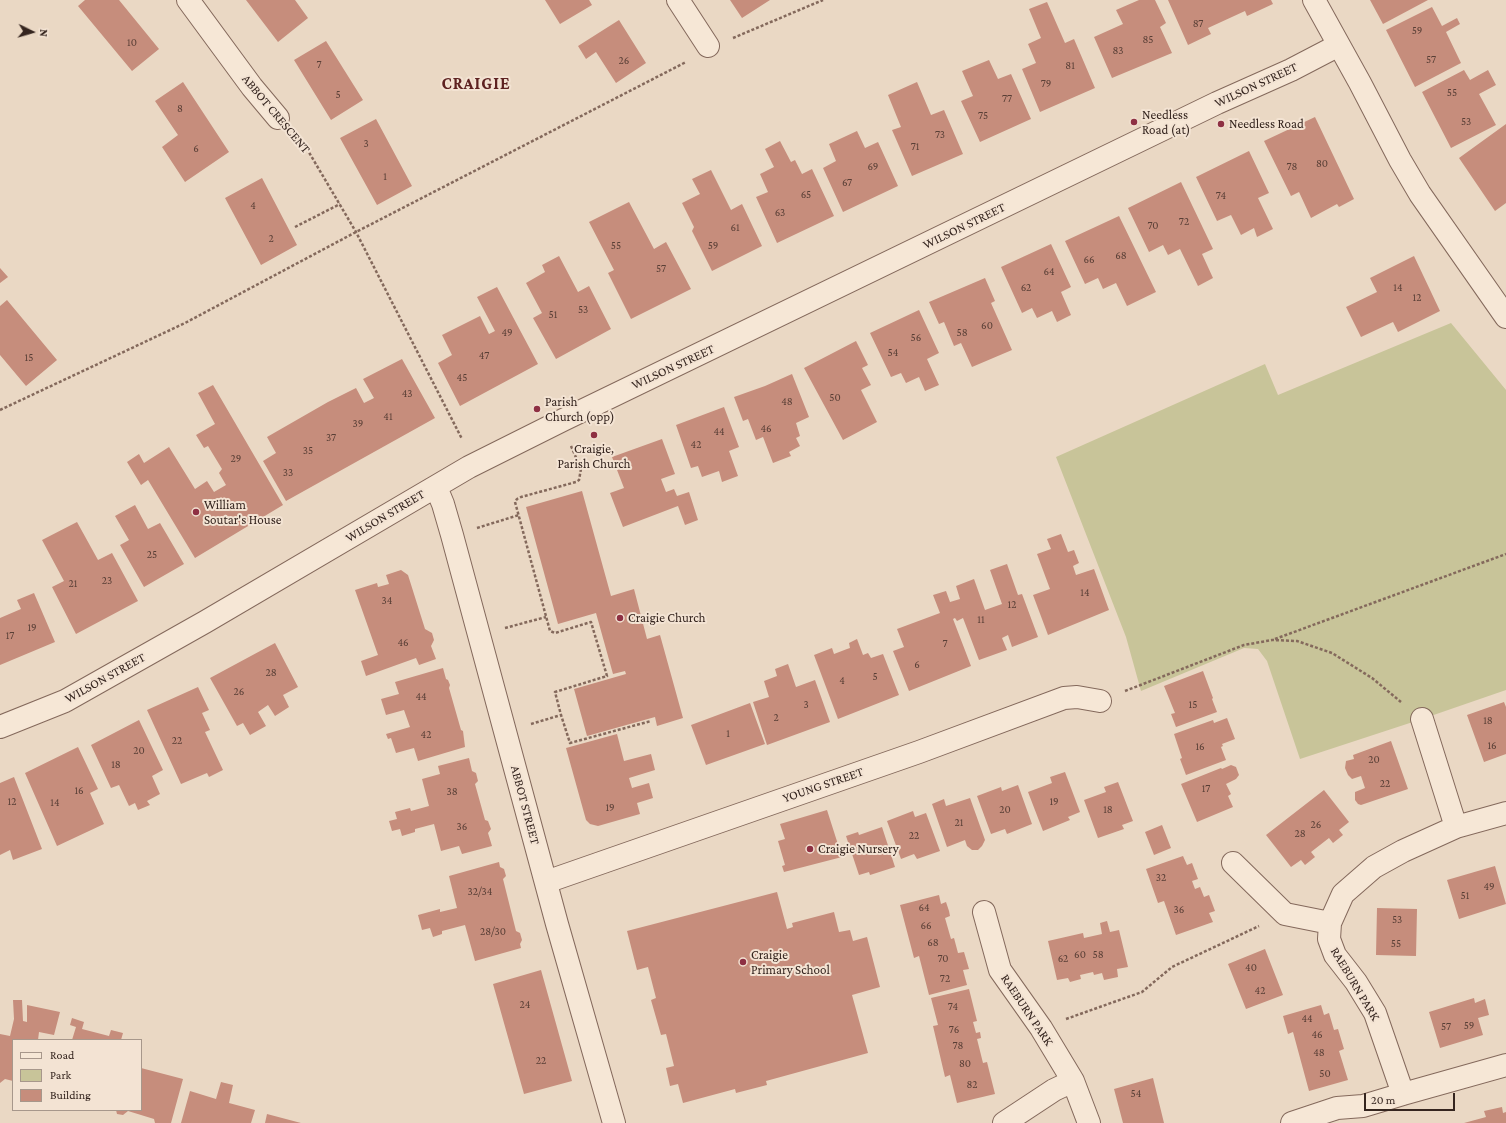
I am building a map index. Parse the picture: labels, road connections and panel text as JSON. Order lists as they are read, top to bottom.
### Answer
{
  "streets": {
    "street": [
      "WILSON STREET",
      "ABBOT CRESCENT",
      "YOUNG STREET",
      "ABBOT STREET",
      "RAEBURN PARK"
    ]
  },
  "crossings": [
    ["WILSON STREET", "ABBOT CRESCENT"],
    ["WILSON STREET", "ABBOT STREET"],
    ["YOUNG STREET", "ABBOT STREET"]
  ],
  "districts": ["CRAIGIE"],
  "places": [
    "Needless Road (at)",
    "Needless Road",
    "Parish Church (opp)",
    "Craigie, Parish Church",
    "William Soutar's House",
    "Craigie Church",
    "Craigie Nursery",
    "Craigie Primary School"
  ],
  "house_numbers": [
    "87",
    "59",
    "85",
    "10",
    "83",
    "57",
    "26",
    "7",
    "81",
    "79",
    "55",
    "5",
    "77",
    "8",
    "75",
    "53",
    "73",
    "3",
    "71",
    "6",
    "80",
    "69",
    "78",
    "1",
    "67",
    "65",
    "74",
    "4",
    "63",
    "72",
    "70",
    "61",
    "2",
    "55",
    "59",
    "68",
    "66",
    "57",
    "64",
    "62",
    "14",
    "12",
    "53",
    "51",
    "60",
    "49",
    "58",
    "56",
    "54",
    "47",
    "15",
    "45",
    "43",
    "50",
    "48",
    "41",
    "39",
    "46",
    "44",
    "37",
    "42",
    "35",
    "29",
    "33",
    "25",
    "23",
    "21",
    "14",
    "34",
    "12",
    "11",
    "19",
    "17",
    "46",
    "7",
    "6",
    "28",
    "5",
    "4",
    "26",
    "44",
    "3",
    "15",
    "2",
    "18",
    "1",
    "42",
    "22",
    "16",
    "16",
    "20",
    "20",
    "18",
    "22",
    "17",
    "16",
    "38",
    "12",
    "19",
    "14",
    "19",
    "20",
    "18",
    "21",
    "26",
    "36",
    "28",
    "22",
    "32",
    "49",
    "32/34",
    "51",
    "64",
    "36",
    "53",
    "66",
    "28/30",
    "68",
    "55",
    "60",
    "58",
    "70",
    "62",
    "40",
    "72",
    "42",
    "24",
    "74",
    "44",
    "59",
    "57",
    "76",
    "46",
    "78",
    "48",
    "22",
    "80",
    "50",
    "82",
    "54"
  ],
  "legend": ["Road", "Park", "Building"],
  "scale_bar": "20 m",
  "north": "right"
}
